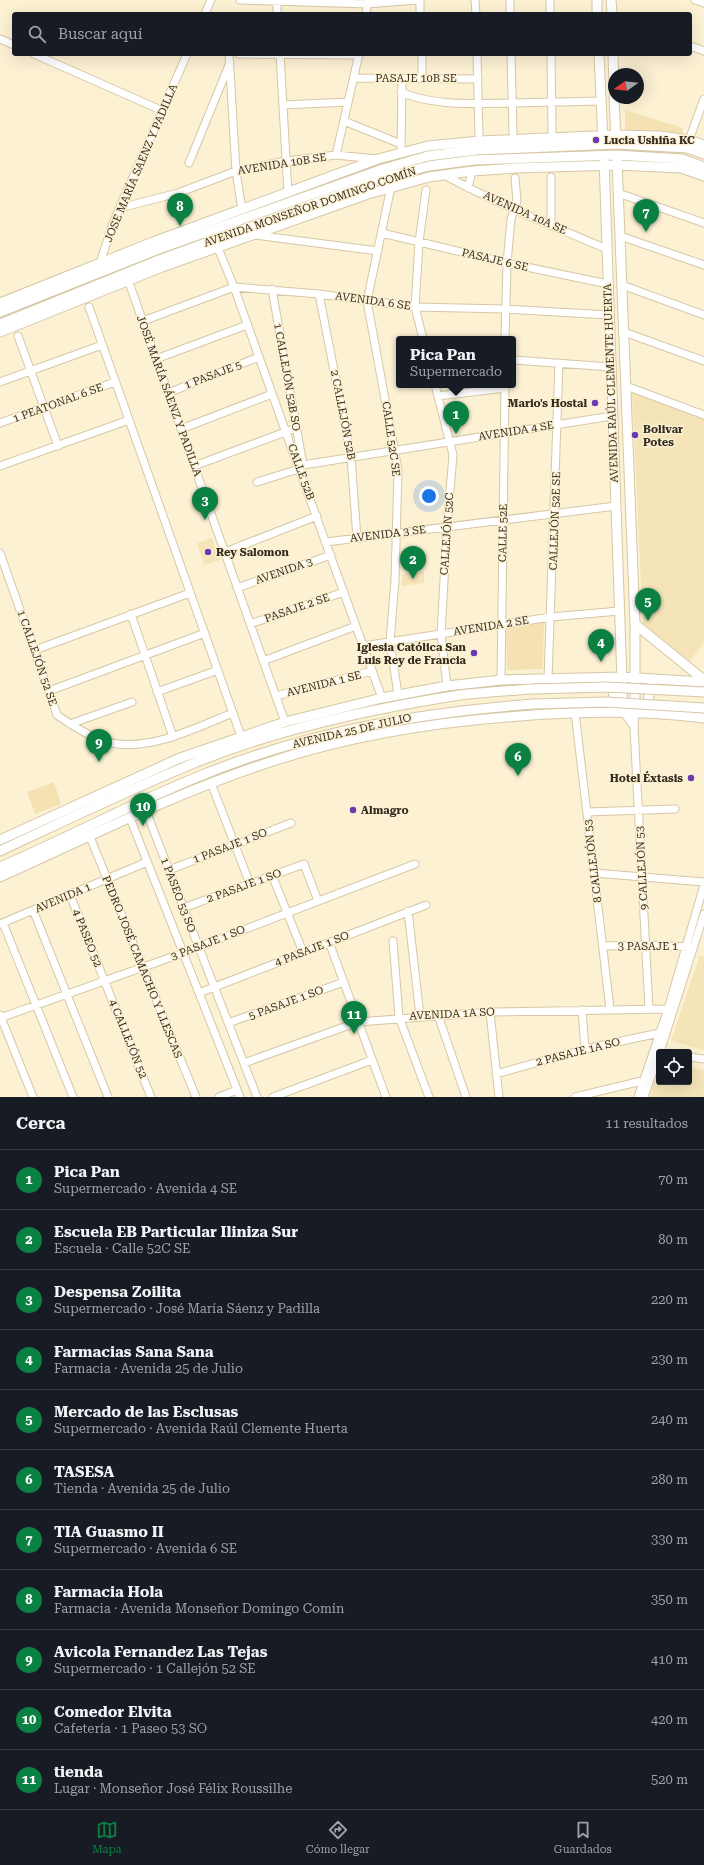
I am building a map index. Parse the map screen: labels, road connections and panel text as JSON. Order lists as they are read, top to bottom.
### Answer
{
  "streets": {
    "main road": ["AVENIDA MONSEÑOR DOMINGO COMÍN", "AVENIDA RAÚL CLEMENTE HUERTA", "AVENIDA 25 DE JULIO"],
    "street": [
      "PASAJE 10B SE",
      "JOSE MARÍA SAENZ Y PADILLA",
      "AVENIDA 10B SE",
      "AVENIDA 10A SE",
      "PASAJE 6 SE",
      "AVENIDA 6 SE",
      "1 PASAJE 5",
      "1 CALLEJÓN 52B SO",
      "JOSÉ MARÍA SÁENZ Y PADILLA",
      "1 PEATONAL 6 SE",
      "2 CALLEJÓN 52B",
      "AVENIDA 4 SE",
      "CALLE 52C SE",
      "CALLE 52B",
      "CALLEJÓN 52E SE",
      "CALLE 52E",
      "AVENIDA 3 SE",
      "CALLEJÓN 52C",
      "AVENIDA 3",
      "PASAJE 2 SE",
      "AVENIDA 2 SE",
      "1 CALLEJÓN 52 SE",
      "AVENIDA 1 SE",
      "1 PASAJE 1 SO",
      "8 CALLEJÓN 53",
      "9 CALLEJÓN 53",
      "2 PASAJE 1 SO",
      "1 PASEO 53 SO",
      "AVENIDA 1",
      "4 PASEO 52",
      "3 PASAJE 1 SO",
      "3 PASAJE 1",
      "4 PASAJE 1 SO",
      "PEDRO JOSÉ CAMACHO Y LLESCAS",
      "5 PASAJE 1 SO",
      "AVENIDA 1A SO",
      "4 CALLEJÓN 52",
      "2 PASAJE 1A SO"
    ]
  },
  "crossings": [
    ["JOSE MARÍA SAENZ Y PADILLA", "AVENIDA 10B SE"],
    ["JOSE MARÍA SAENZ Y PADILLA", "AVENIDA MONSEÑOR DOMINGO COMÍN"],
    ["AVENIDA 10B SE", "AVENIDA MONSEÑOR DOMINGO COMÍN"],
    ["AVENIDA MONSEÑOR DOMINGO COMÍN", "AVENIDA 10A SE"],
    ["AVENIDA MONSEÑOR DOMINGO COMÍN", "AVENIDA RAÚL CLEMENTE HUERTA"],
    ["AVENIDA MONSEÑOR DOMINGO COMÍN", "JOSÉ MARÍA SÁENZ Y PADILLA"],
    ["AVENIDA MONSEÑOR DOMINGO COMÍN", "CALLE 52C SE"],
    ["AVENIDA MONSEÑOR DOMINGO COMÍN", "CALLE 52B"],
    ["AVENIDA 10A SE", "AVENIDA RAÚL CLEMENTE HUERTA"],
    ["PASAJE 6 SE", "AVENIDA RAÚL CLEMENTE HUERTA"],
    ["PASAJE 6 SE", "CALLE 52C SE"],
    ["AVENIDA 6 SE", "1 CALLEJÓN 52B SO"],
    ["AVENIDA 6 SE", "AVENIDA RAÚL CLEMENTE HUERTA"],
    ["AVENIDA 6 SE", "JOSÉ MARÍA SÁENZ Y PADILLA"],
    ["AVENIDA 6 SE", "2 CALLEJÓN 52B"],
    ["AVENIDA 6 SE", "CALLE 52C SE"],
    ["AVENIDA 6 SE", "CALLE 52B"],
    ["1 PASAJE 5", "JOSÉ MARÍA SÁENZ Y PADILLA"],
    ["1 PASAJE 5", "CALLE 52B"],
    ["1 CALLEJÓN 52B SO", "AVENIDA 4 SE"],
    ["1 CALLEJÓN 52B SO", "CALLE 52B"],
    ["AVENIDA RAÚL CLEMENTE HUERTA", "AVENIDA 4 SE"],
    ["AVENIDA RAÚL CLEMENTE HUERTA", "AVENIDA 3 SE"],
    ["AVENIDA RAÚL CLEMENTE HUERTA", "AVENIDA 2 SE"],
    ["AVENIDA RAÚL CLEMENTE HUERTA", "AVENIDA 25 DE JULIO"],
    ["AVENIDA RAÚL CLEMENTE HUERTA", "9 CALLEJÓN 53"],
    ["JOSÉ MARÍA SÁENZ Y PADILLA", "AVENIDA 3"],
    ["JOSÉ MARÍA SÁENZ Y PADILLA", "PASAJE 2 SE"],
    ["JOSÉ MARÍA SÁENZ Y PADILLA", "AVENIDA 1 SE"],
    ["2 CALLEJÓN 52B", "AVENIDA 4 SE"],
    ["2 CALLEJÓN 52B", "AVENIDA 3 SE"],
    ["AVENIDA 4 SE", "CALLE 52C SE"],
    ["AVENIDA 4 SE", "CALLE 52B"],
    ["AVENIDA 4 SE", "CALLEJÓN 52E SE"],
    ["AVENIDA 4 SE", "CALLE 52E"],
    ["AVENIDA 4 SE", "CALLEJÓN 52C"],
    ["CALLE 52C SE", "AVENIDA 3 SE"],
    ["CALLE 52C SE", "AVENIDA 2 SE"],
    ["CALLE 52B", "AVENIDA 3 SE"],
    ["CALLE 52B", "AVENIDA 3"],
    ["CALLE 52B", "PASAJE 2 SE"],
    ["CALLE 52B", "AVENIDA 2 SE"],
    ["CALLE 52B", "AVENIDA 1 SE"],
    ["CALLEJÓN 52E SE", "AVENIDA 3 SE"],
    ["CALLEJÓN 52E SE", "AVENIDA 2 SE"],
    ["CALLE 52E", "AVENIDA 3 SE"],
    ["CALLE 52E", "AVENIDA 2 SE"],
    ["AVENIDA 3 SE", "CALLEJÓN 52C"],
    ["CALLEJÓN 52C", "AVENIDA 2 SE"],
    ["AVENIDA 25 DE JULIO", "8 CALLEJÓN 53"],
    ["AVENIDA 25 DE JULIO", "9 CALLEJÓN 53"],
    ["AVENIDA 25 DE JULIO", "1 PASEO 53 SO"],
    ["AVENIDA 25 DE JULIO", "PEDRO JOSÉ CAMACHO Y LLESCAS"],
    ["1 PASAJE 1 SO", "1 PASEO 53 SO"],
    ["8 CALLEJÓN 53", "3 PASAJE 1"],
    ["8 CALLEJÓN 53", "AVENIDA 1A SO"],
    ["9 CALLEJÓN 53", "3 PASAJE 1"],
    ["9 CALLEJÓN 53", "AVENIDA 1A SO"],
    ["2 PASAJE 1 SO", "1 PASEO 53 SO"],
    ["2 PASAJE 1 SO", "3 PASAJE 1 SO"],
    ["1 PASEO 53 SO", "3 PASAJE 1 SO"],
    ["1 PASEO 53 SO", "4 PASAJE 1 SO"],
    ["1 PASEO 53 SO", "5 PASAJE 1 SO"],
    ["1 PASEO 53 SO", "AVENIDA 1A SO"],
    ["AVENIDA 1", "4 PASEO 52"],
    ["AVENIDA 1", "PEDRO JOSÉ CAMACHO Y LLESCAS"],
    ["4 PASEO 52", "3 PASAJE 1 SO"],
    ["4 PASEO 52", "4 CALLEJÓN 52"],
    ["3 PASAJE 1 SO", "PEDRO JOSÉ CAMACHO Y LLESCAS"],
    ["3 PASAJE 1 SO", "4 CALLEJÓN 52"]
  ],
  "places": [
    "Lucia Ushiña KC",
    "Mario's Hostal",
    "Bolivar Potes",
    "Rey Salomon",
    "Iglesia Católica San Luis Rey de Francia",
    "Hotel Éxtasis",
    "Almagro"
  ],
  "north": "left",
  "page": {
    "search": "Buscar aquí",
    "pins": [
      "8",
      "7",
      "1",
      "3",
      "2",
      "5",
      "4",
      "9",
      "6",
      "10",
      "11"
    ],
    "popup": ["Pica Pan", "Supermercado"],
    "heading": ["Cerca", "11 resultados"],
    "list": [
      {
        "mark": "1",
        "name": "Pica Pan",
        "note": "Supermercado · Avenida 4 SE",
        "value": "70 m"
      },
      {
        "mark": "2",
        "name": "Escuela EB Particular Iliniza Sur",
        "note": "Escuela · Calle 52C SE",
        "value": "80 m"
      },
      {
        "mark": "3",
        "name": "Despensa Zoilita",
        "note": "Supermercado · José María Sáenz y Padilla",
        "value": "220 m"
      },
      {
        "mark": "4",
        "name": "Farmacias Sana Sana",
        "note": "Farmacia · Avenida 25 de Julio",
        "value": "230 m"
      },
      {
        "mark": "5",
        "name": "Mercado de las Esclusas",
        "note": "Supermercado · Avenida Raúl Clemente Huerta",
        "value": "240 m"
      },
      {
        "mark": "6",
        "name": "TASESA",
        "note": "Tienda · Avenida 25 de Julio",
        "value": "280 m"
      },
      {
        "mark": "7",
        "name": "TIA Guasmo II",
        "note": "Supermercado · Avenida 6 SE",
        "value": "330 m"
      },
      {
        "mark": "8",
        "name": "Farmacia Hola",
        "note": "Farmacia · Avenida Monseñor Domingo Comín",
        "value": "350 m"
      },
      {
        "mark": "9",
        "name": "Avicola Fernandez Las Tejas",
        "note": "Supermercado · 1 Callejón 52 SE",
        "value": "410 m"
      },
      {
        "mark": "10",
        "name": "Comedor Elvita",
        "note": "Cafetería · 1 Paseo 53 SO",
        "value": "420 m"
      },
      {
        "mark": "11",
        "name": "tienda",
        "note": "Lugar · Monseñor José Félix Roussilhe",
        "value": "520 m"
      }
    ],
    "nav": ["Mapa", "Cómo llegar", "Guardados"]
  }
}
